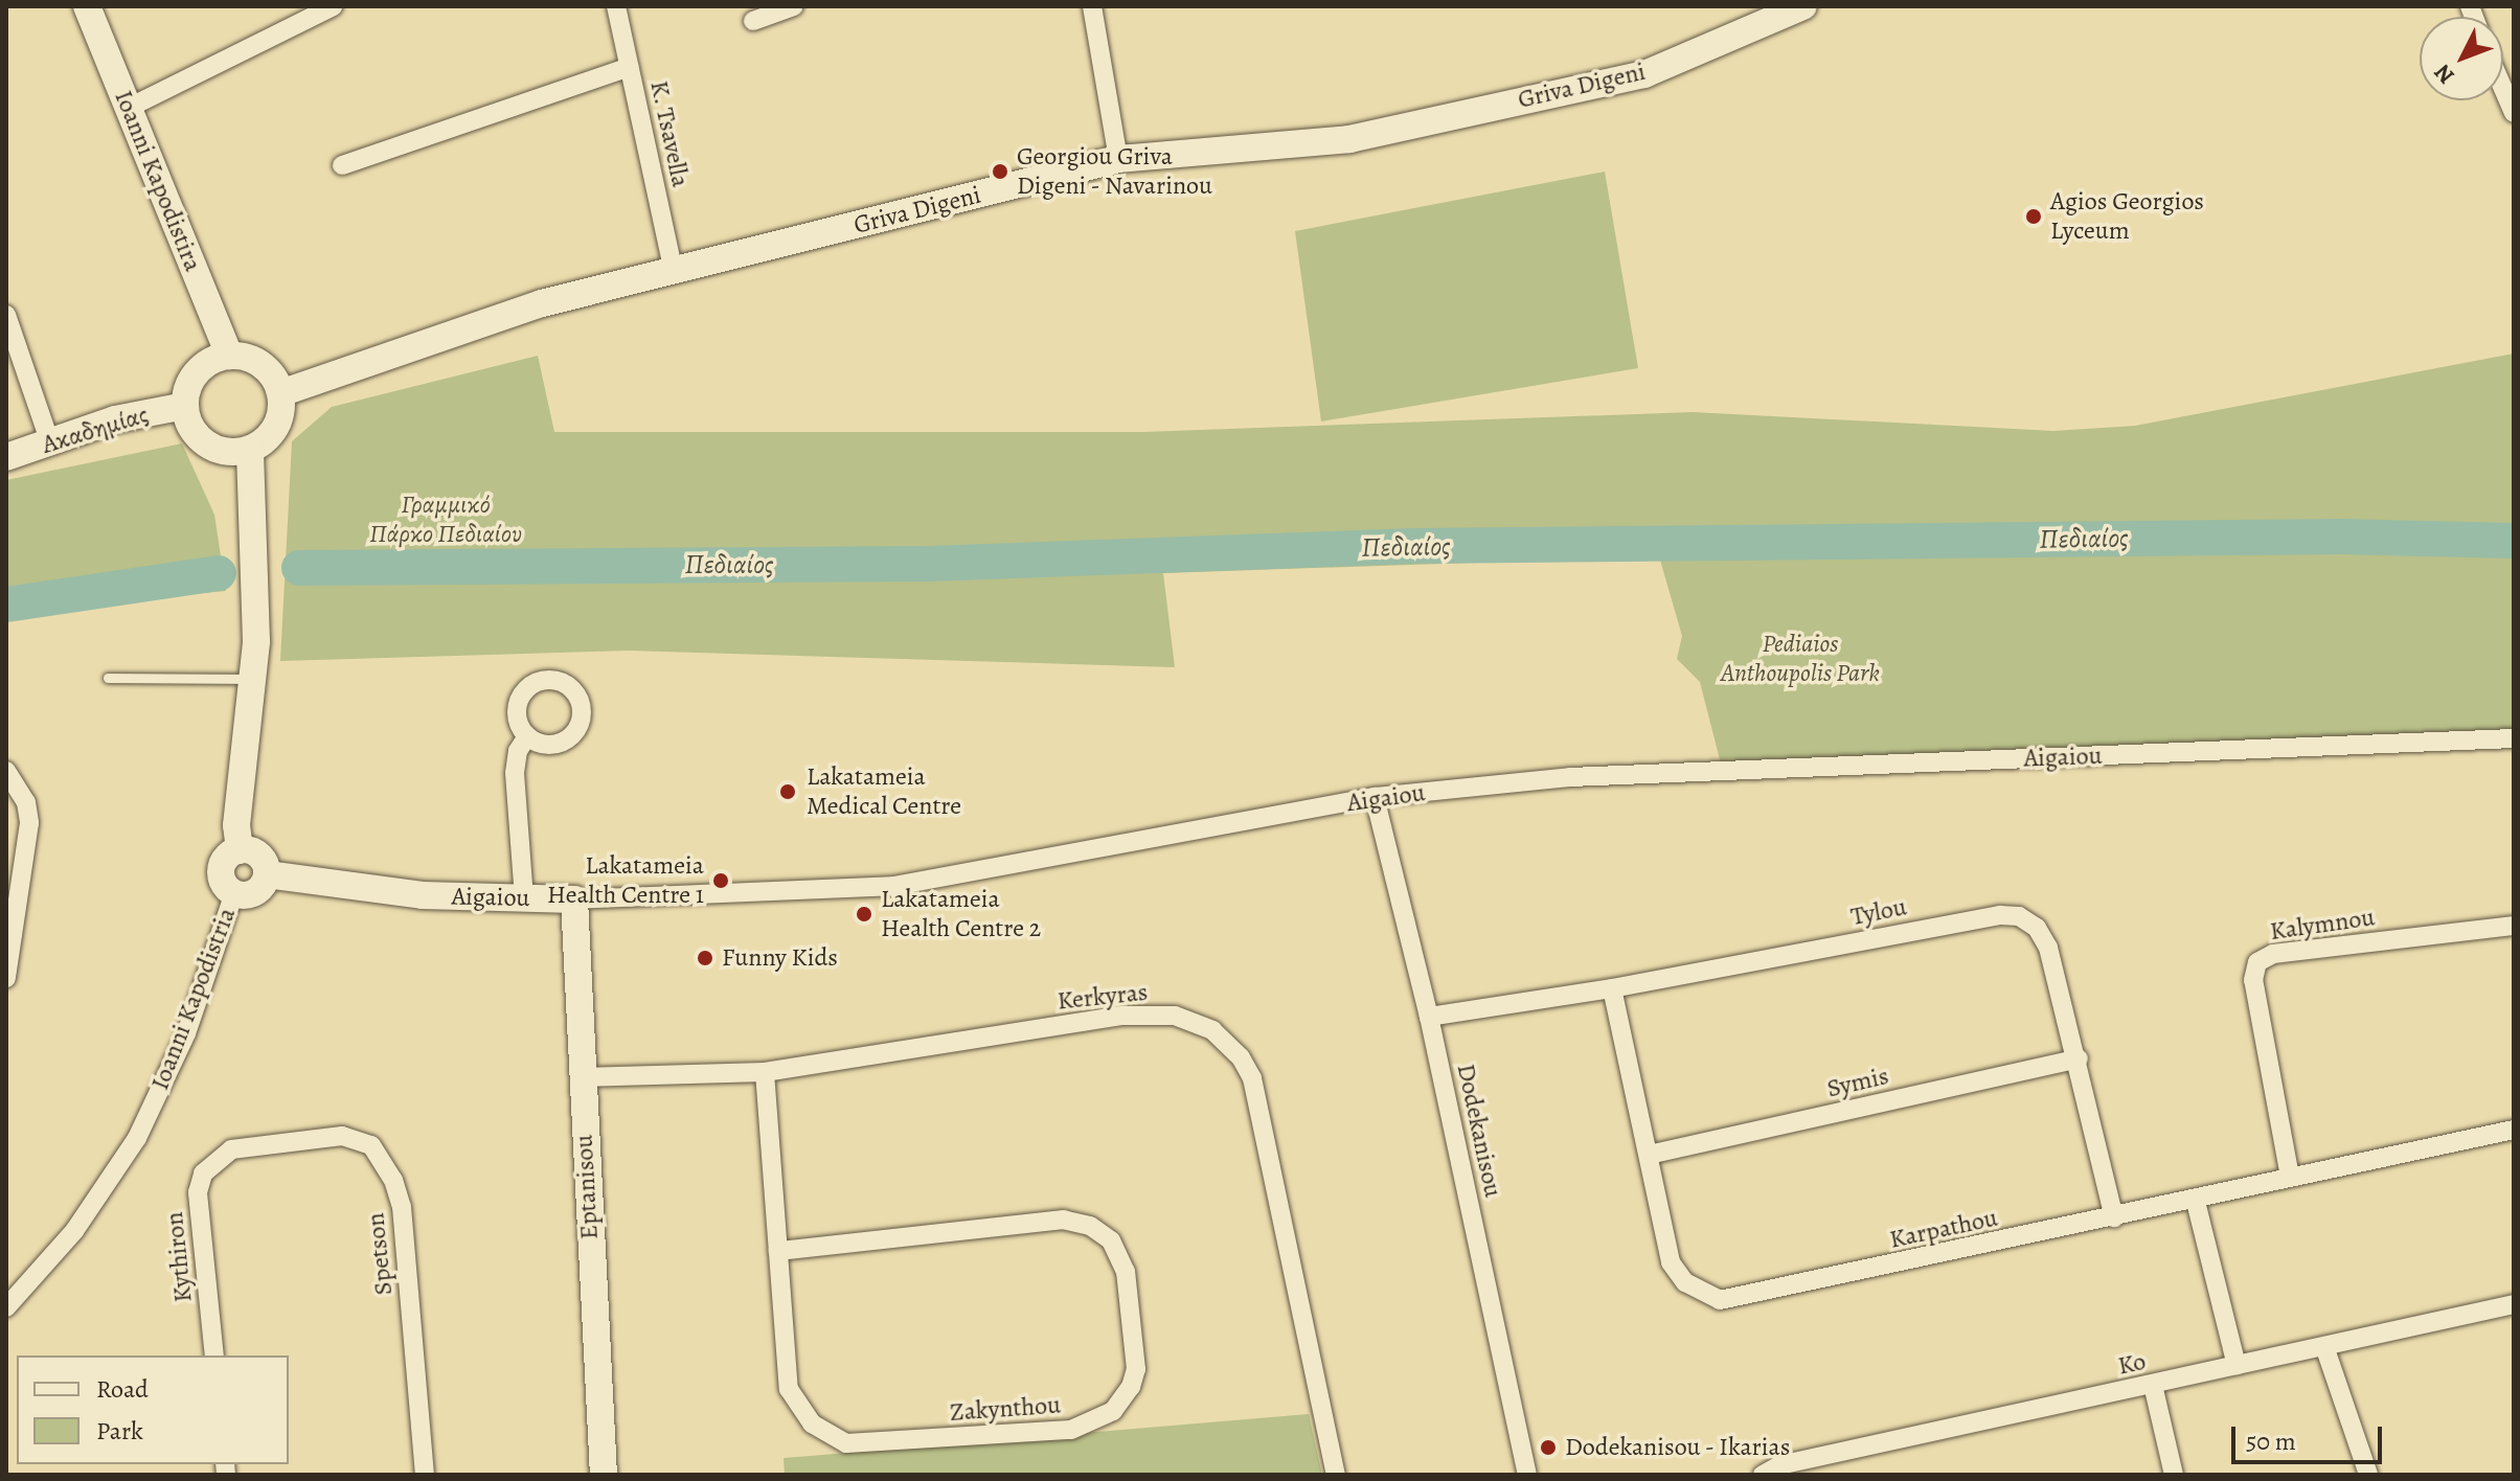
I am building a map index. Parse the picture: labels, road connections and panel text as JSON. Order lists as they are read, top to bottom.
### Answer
{
  "streets": {
    "street": [
      "Griva Digeni",
      "K. Tsavella",
      "Ioanni Kapodistira",
      "Ακαδημίας",
      "Aigaiou",
      "Tylou",
      "Kalymnou",
      "Kerkyras",
      "Ioanni Kapodistria",
      "Symis",
      "Dodekanisou",
      "Eptanisou",
      "Karpathou",
      "Spetson",
      "Kythiron",
      "Ko",
      "Zakynthou"
    ]
  },
  "crossings": [
    ["Griva Digeni", "K. Tsavella"],
    ["Griva Digeni", "Ioanni Kapodistira"],
    ["Griva Digeni", "Ακαδημίας"],
    ["Ioanni Kapodistira", "Ακαδημίας"],
    ["Aigaiou", "Ioanni Kapodistria"],
    ["Aigaiou", "Dodekanisou"],
    ["Aigaiou", "Eptanisou"],
    ["Tylou", "Symis"],
    ["Tylou", "Dodekanisou"],
    ["Tylou", "Karpathou"],
    ["Kalymnou", "Karpathou"],
    ["Kerkyras", "Eptanisou"],
    ["Kerkyras", "Zakynthou"],
    ["Symis", "Karpathou"],
    ["Spetson", "Kythiron"]
  ],
  "water": ["Πεδιαίος"],
  "parks": ["Γραμμικό Πάρκο Πεδιαίου", "Pediaios Anthoupolis Park"],
  "places": [
    "Georgiou Griva Digeni - Navarinou",
    "Agios Georgios Lyceum",
    "Lakatameia Medical Centre",
    "Lakatameia Health Centre 1",
    "Lakatameia Health Centre 2",
    "Funny Kids",
    "Dodekanisou - Ikarias"
  ],
  "legend": ["Road", "Park"],
  "scale_bar": "50 m",
  "north": "bottom left"
}
